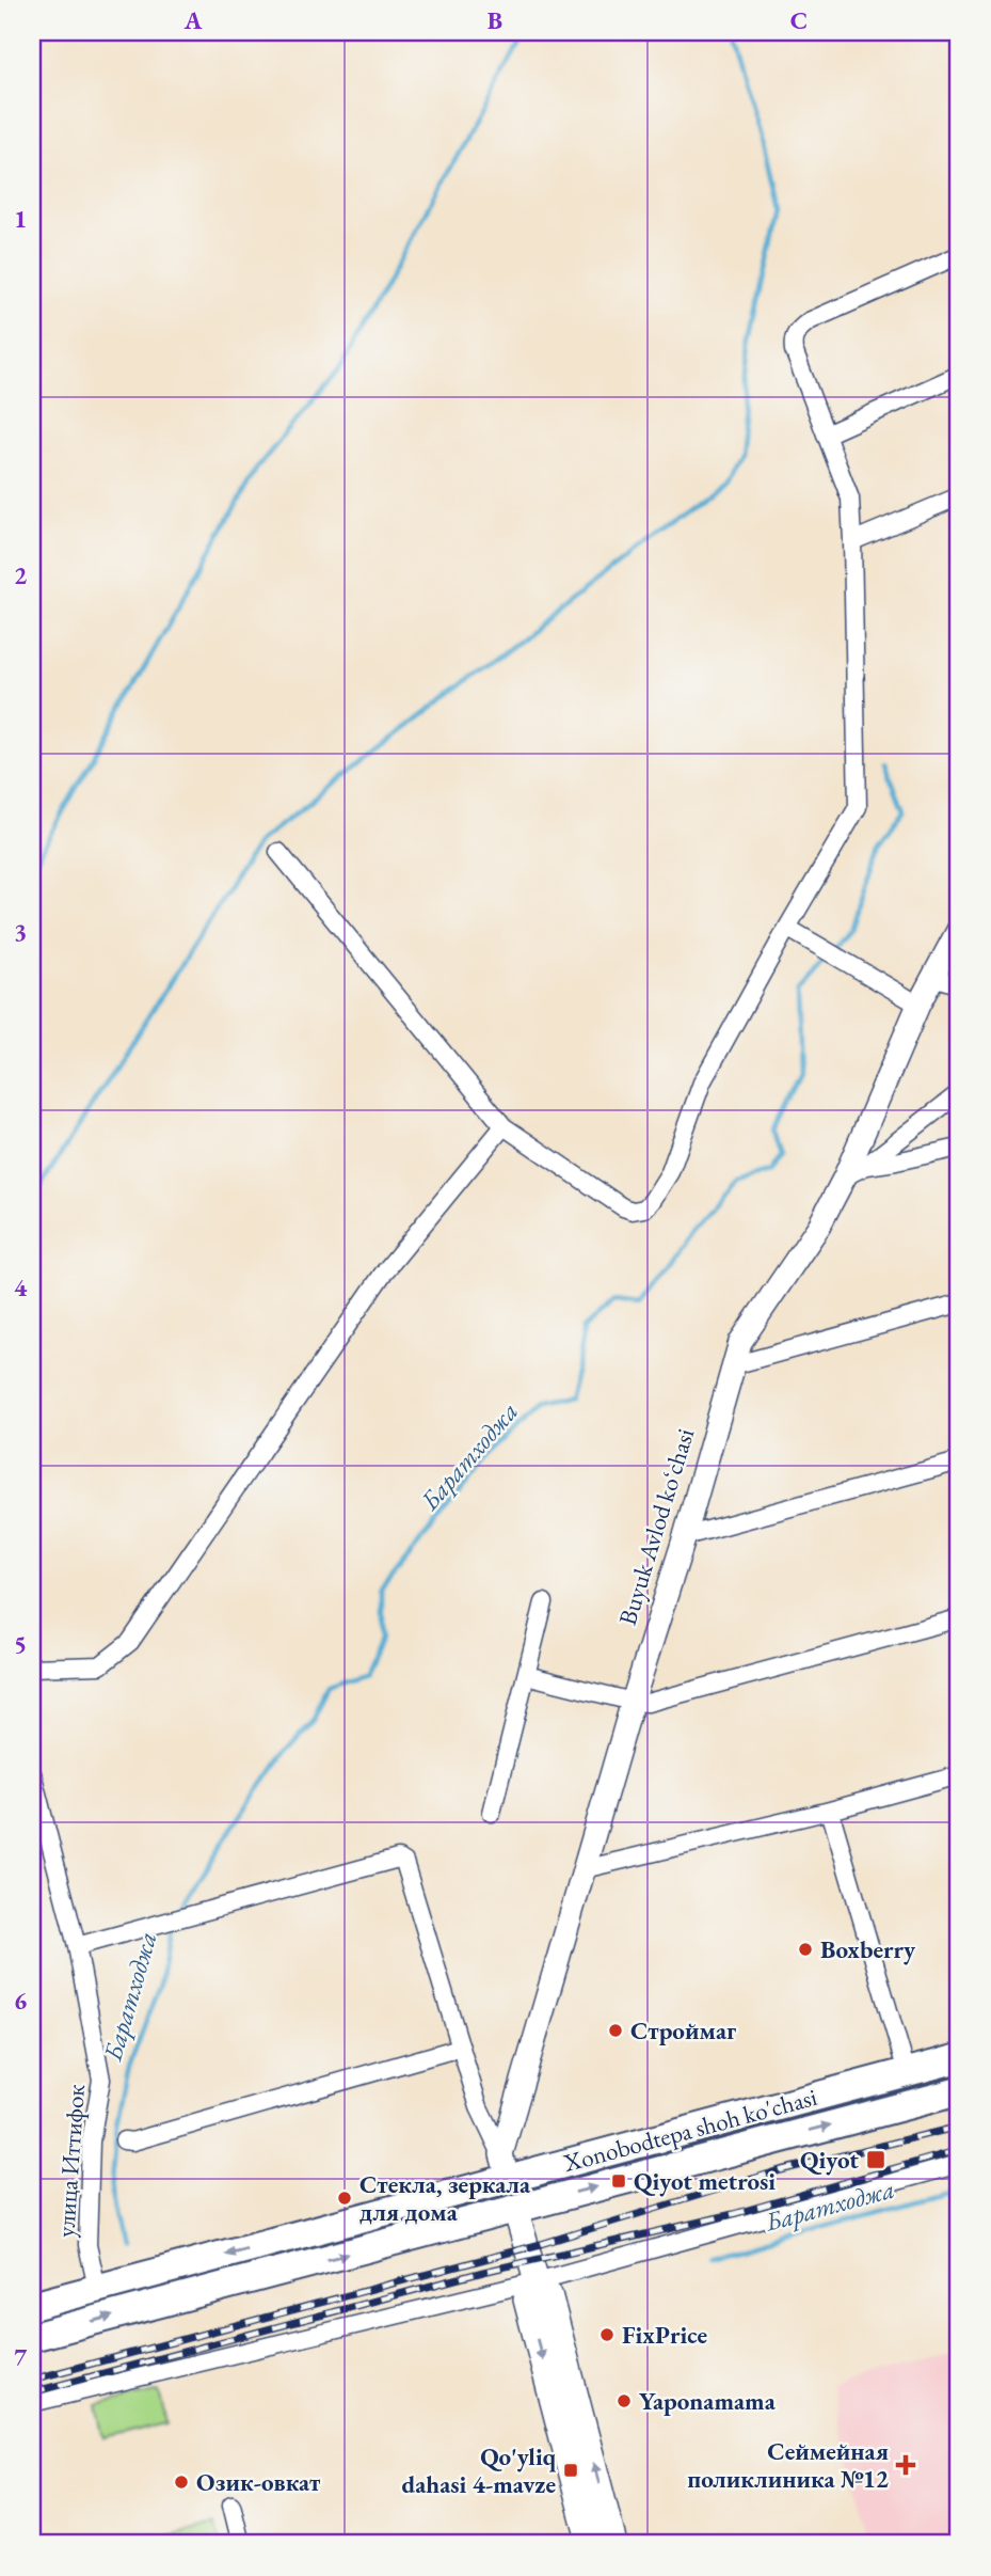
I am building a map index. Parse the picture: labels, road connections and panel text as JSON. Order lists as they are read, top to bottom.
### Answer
{
  "streets": {
    "highway": ["Xonobodtepa shoh ko'chasi"],
    "street": ["Buyuk Avlod koʻchasi", "улица Иттифок"]
  },
  "crossings": [
    ["Buyuk Avlod koʻchasi", "Xonobodtepa shoh ko'chasi"],
    ["Xonobodtepa shoh ko'chasi", "улица Иттифок"]
  ],
  "water": ["Баратходжа"],
  "places": {
    "other": [
      "Boxberry",
      "Строймаг",
      "Стекла, зеркала для дома",
      "FixPrice",
      "Yaponamama",
      "Озик-овкат"
    ],
    "transit": ["Qiyot", "Qiyot metrosi", "Qo'yliq dahasi 4-mavze"],
    "health": ["Сеймейная поликлиника №12"]
  },
  "grid": {
    "columns": ["A", "B", "C"],
    "rows": [
      "1",
      "2",
      "3",
      "4",
      "5",
      "6",
      "7"
    ]
  }
}
